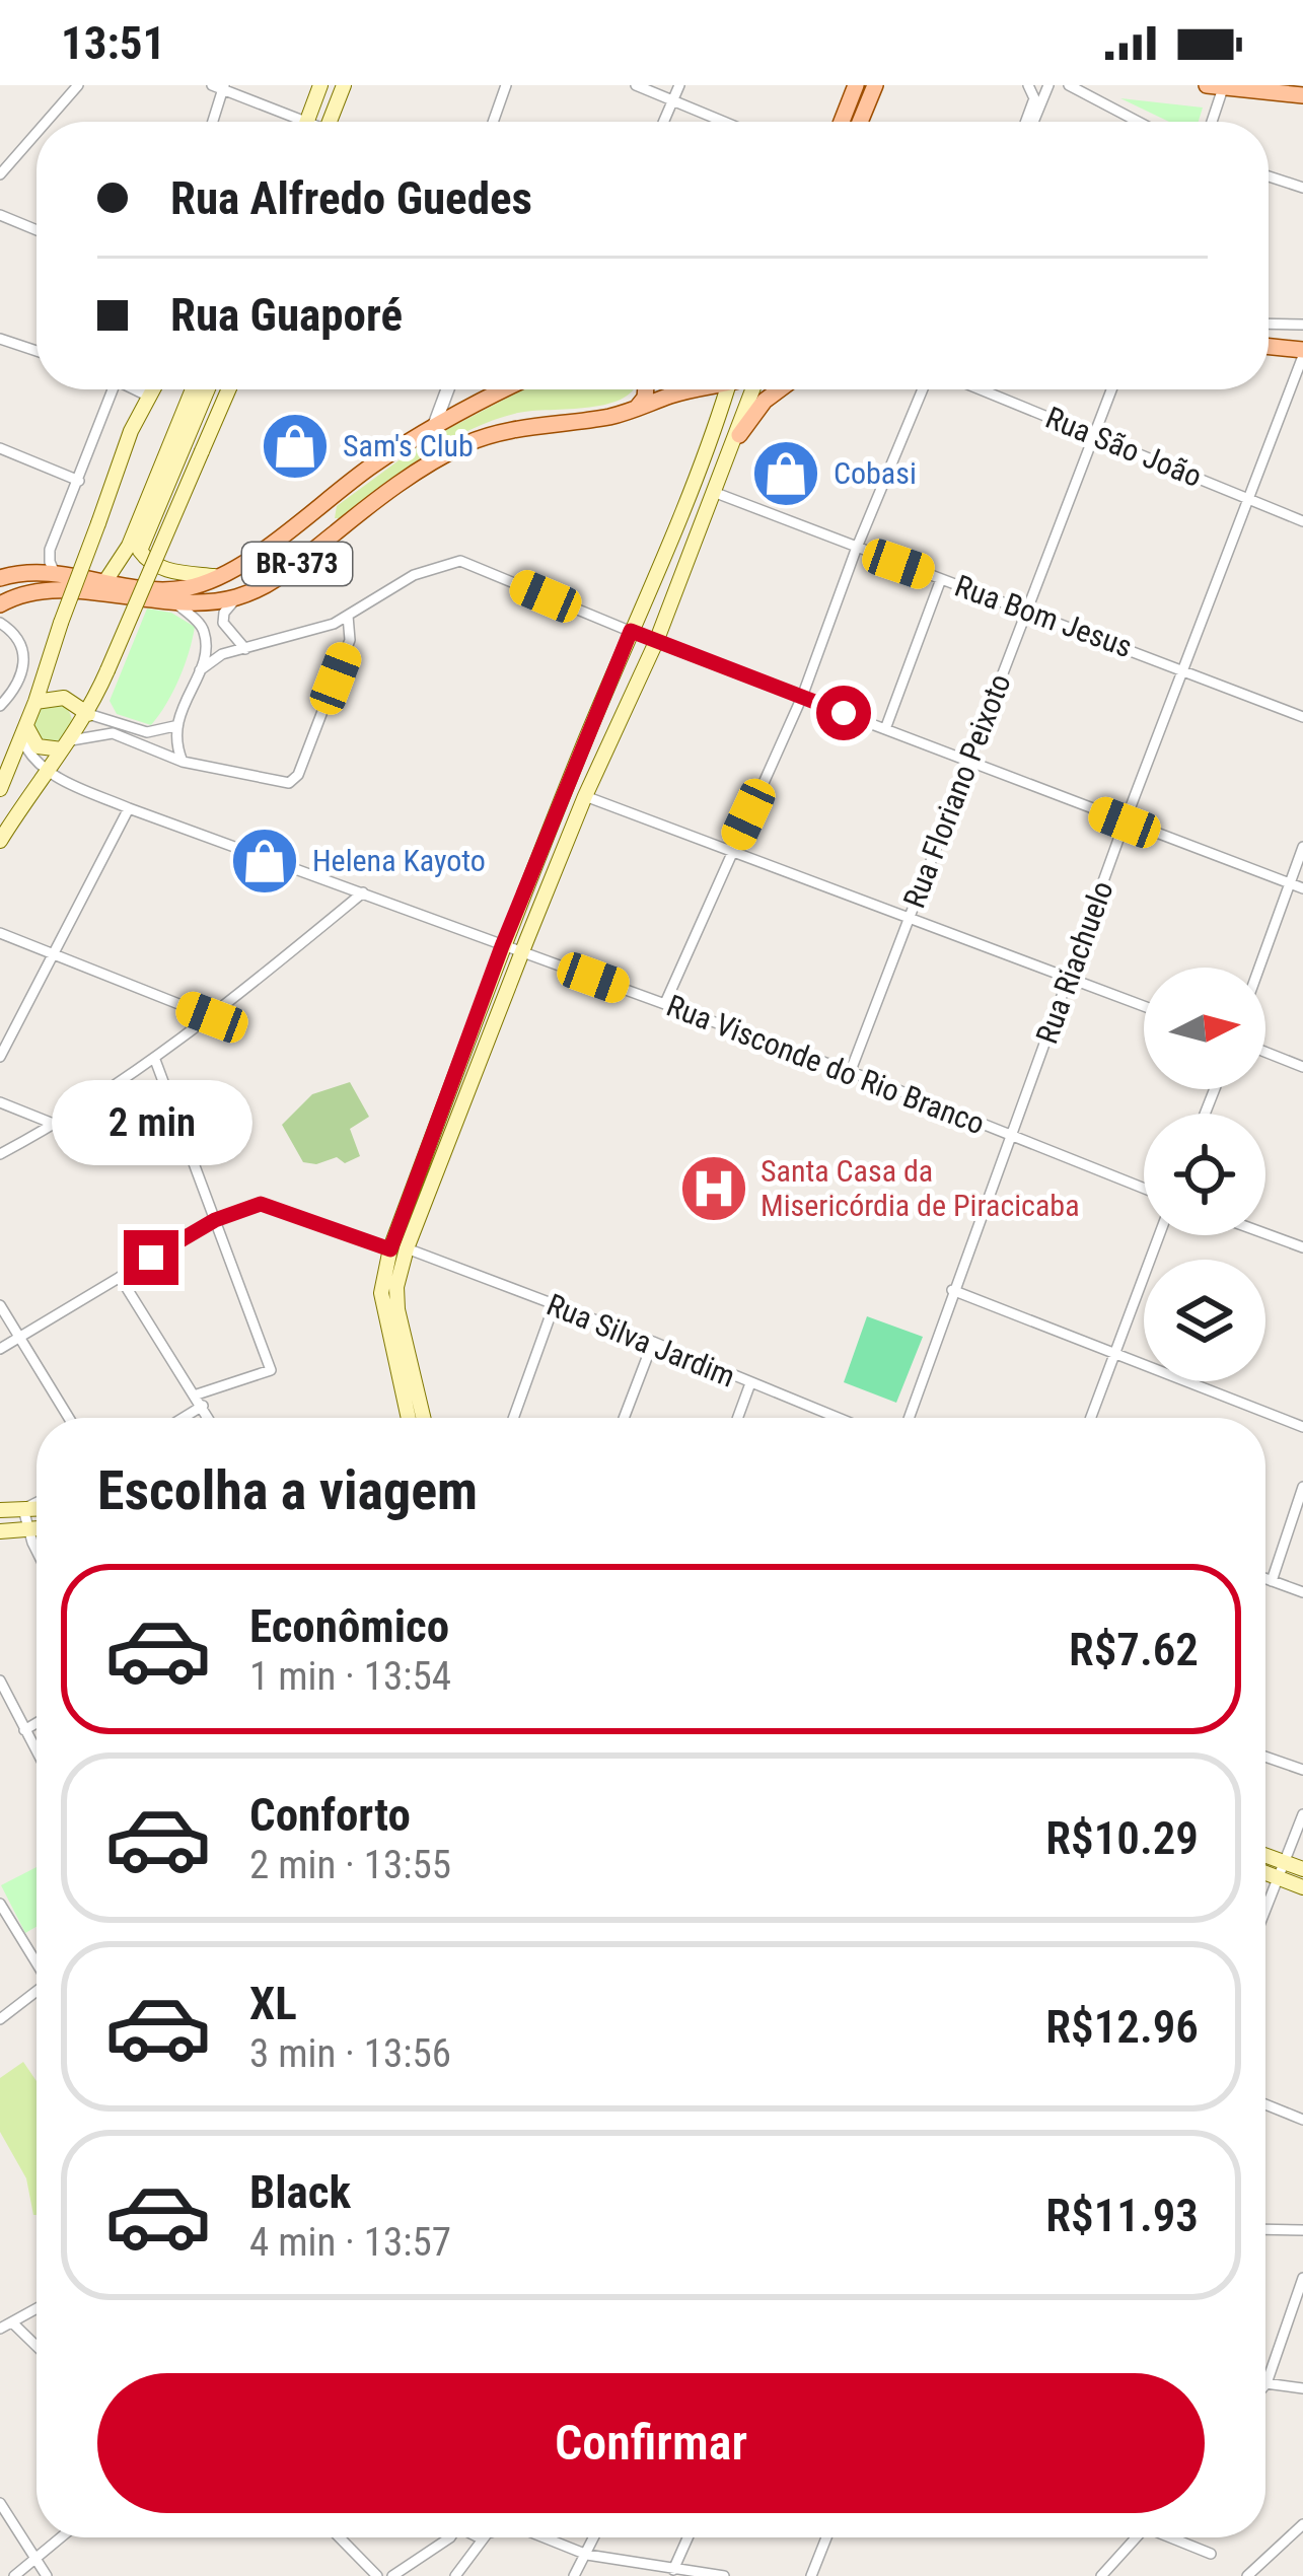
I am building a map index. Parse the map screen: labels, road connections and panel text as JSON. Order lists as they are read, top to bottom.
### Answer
{
  "streets": {
    "main road": ["BR-373"],
    "street": [
      "Rua São João",
      "Rua Bom Jesus",
      "Rua Floriano Peixoto",
      "Rua Riachuelo",
      "Rua Visconde do Rio Branco",
      "Rua Silva Jardim"
    ]
  },
  "crossings": [
    ["Rua São João", "Rua Floriano Peixoto"],
    ["Rua São João", "Rua Riachuelo"],
    ["Rua Bom Jesus", "Rua Floriano Peixoto"],
    ["Rua Bom Jesus", "Rua Riachuelo"],
    ["Rua Floriano Peixoto", "Rua Visconde do Rio Branco"],
    ["Rua Riachuelo", "Rua Visconde do Rio Branco"]
  ],
  "places": {
    "shop": ["Sam's Club", "Cobasi", "Helena Kayoto"],
    "hospital": ["Santa Casa da Misericórdia de Piracicaba"]
  },
  "north": "right",
  "page": {
    "status": "13:51",
    "banner": ["Rua Alfredo Guedes", "Rua Guaporé"],
    "bubble": "2 min",
    "heading": "Escolha a viagem",
    "list": [
      {
        "name": "Econômico",
        "note": "1 min · 13:54",
        "value": "R$7.62"
      },
      {
        "name": "Conforto",
        "note": "2 min · 13:55",
        "value": "R$10.29"
      },
      {
        "name": "XL",
        "note": "3 min · 13:56",
        "value": "R$12.96"
      },
      {
        "name": "Black",
        "note": "4 min · 13:57",
        "value": "R$11.93"
      }
    ],
    "buttons": "Confirmar"
  }
}
